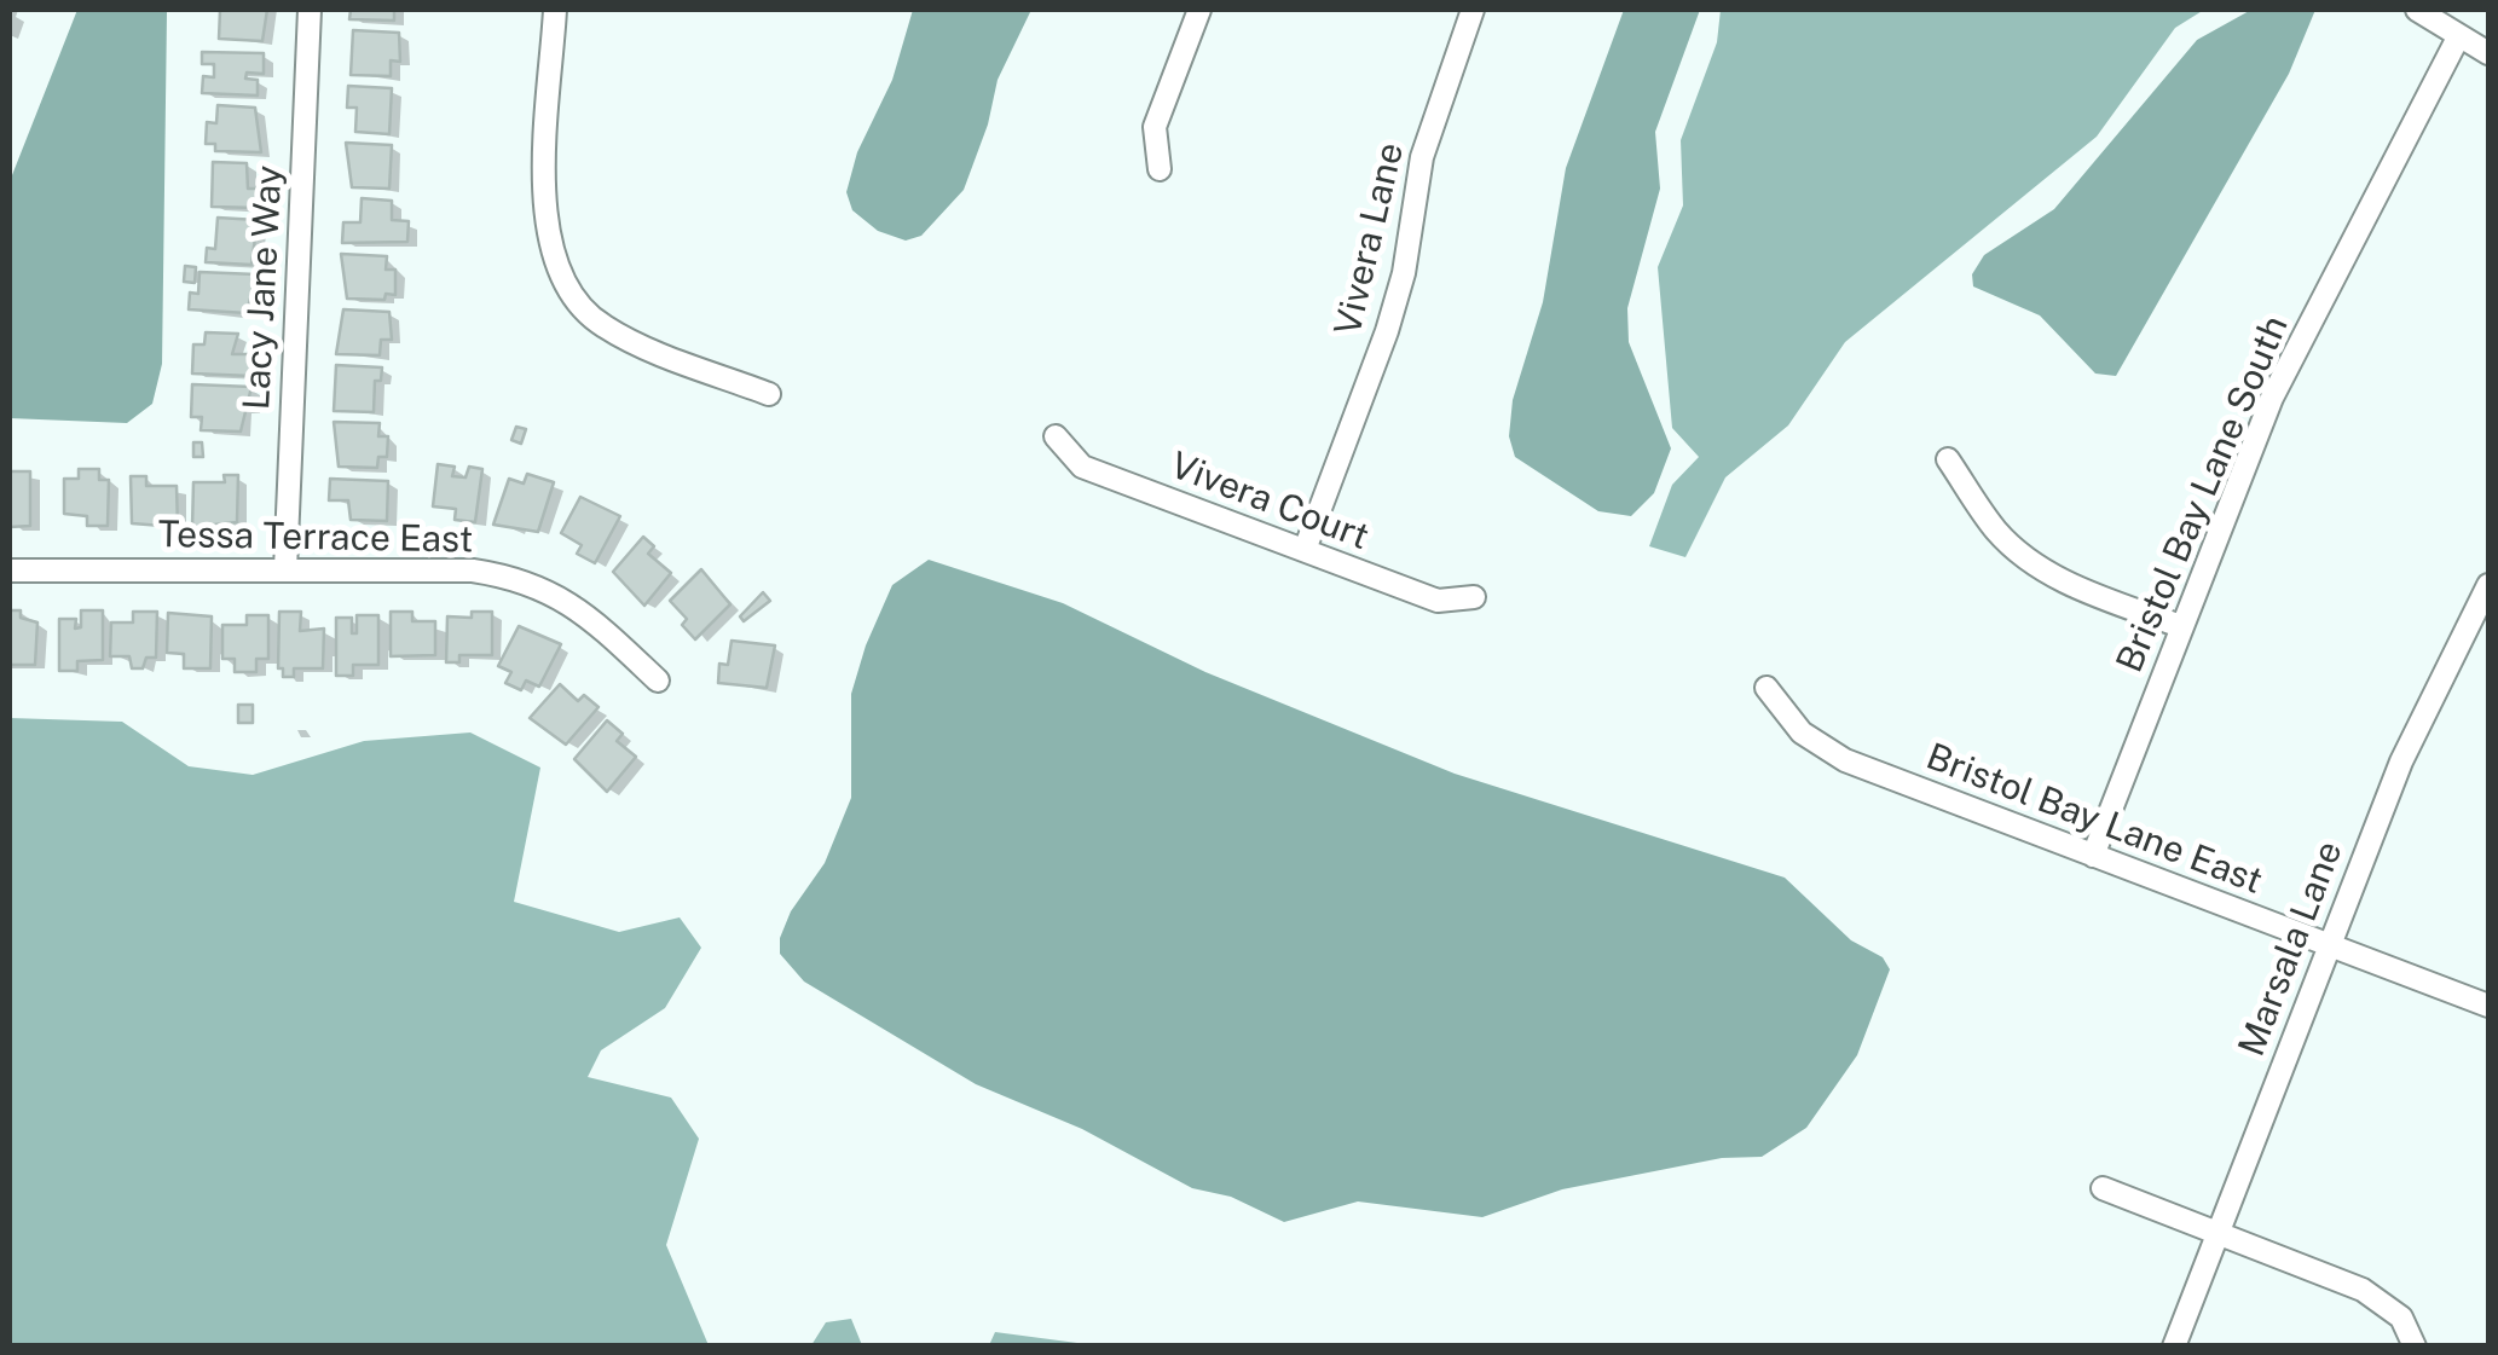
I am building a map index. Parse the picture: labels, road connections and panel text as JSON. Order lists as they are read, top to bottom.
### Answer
{
  "streets": {
    "street": [
      "Vivera Lane",
      "Lacy Jane Way",
      "Bristol Bay Lane South",
      "Vivera Court",
      "Tessa Terrace East",
      "Bristol Bay Lane East",
      "Marsala Lane"
    ]
  },
  "crossings": [
    ["Vivera Lane", "Vivera Court"],
    ["Lacy Jane Way", "Tessa Terrace East"],
    ["Bristol Bay Lane South", "Bristol Bay Lane East"],
    ["Bristol Bay Lane East", "Marsala Lane"]
  ]
}
